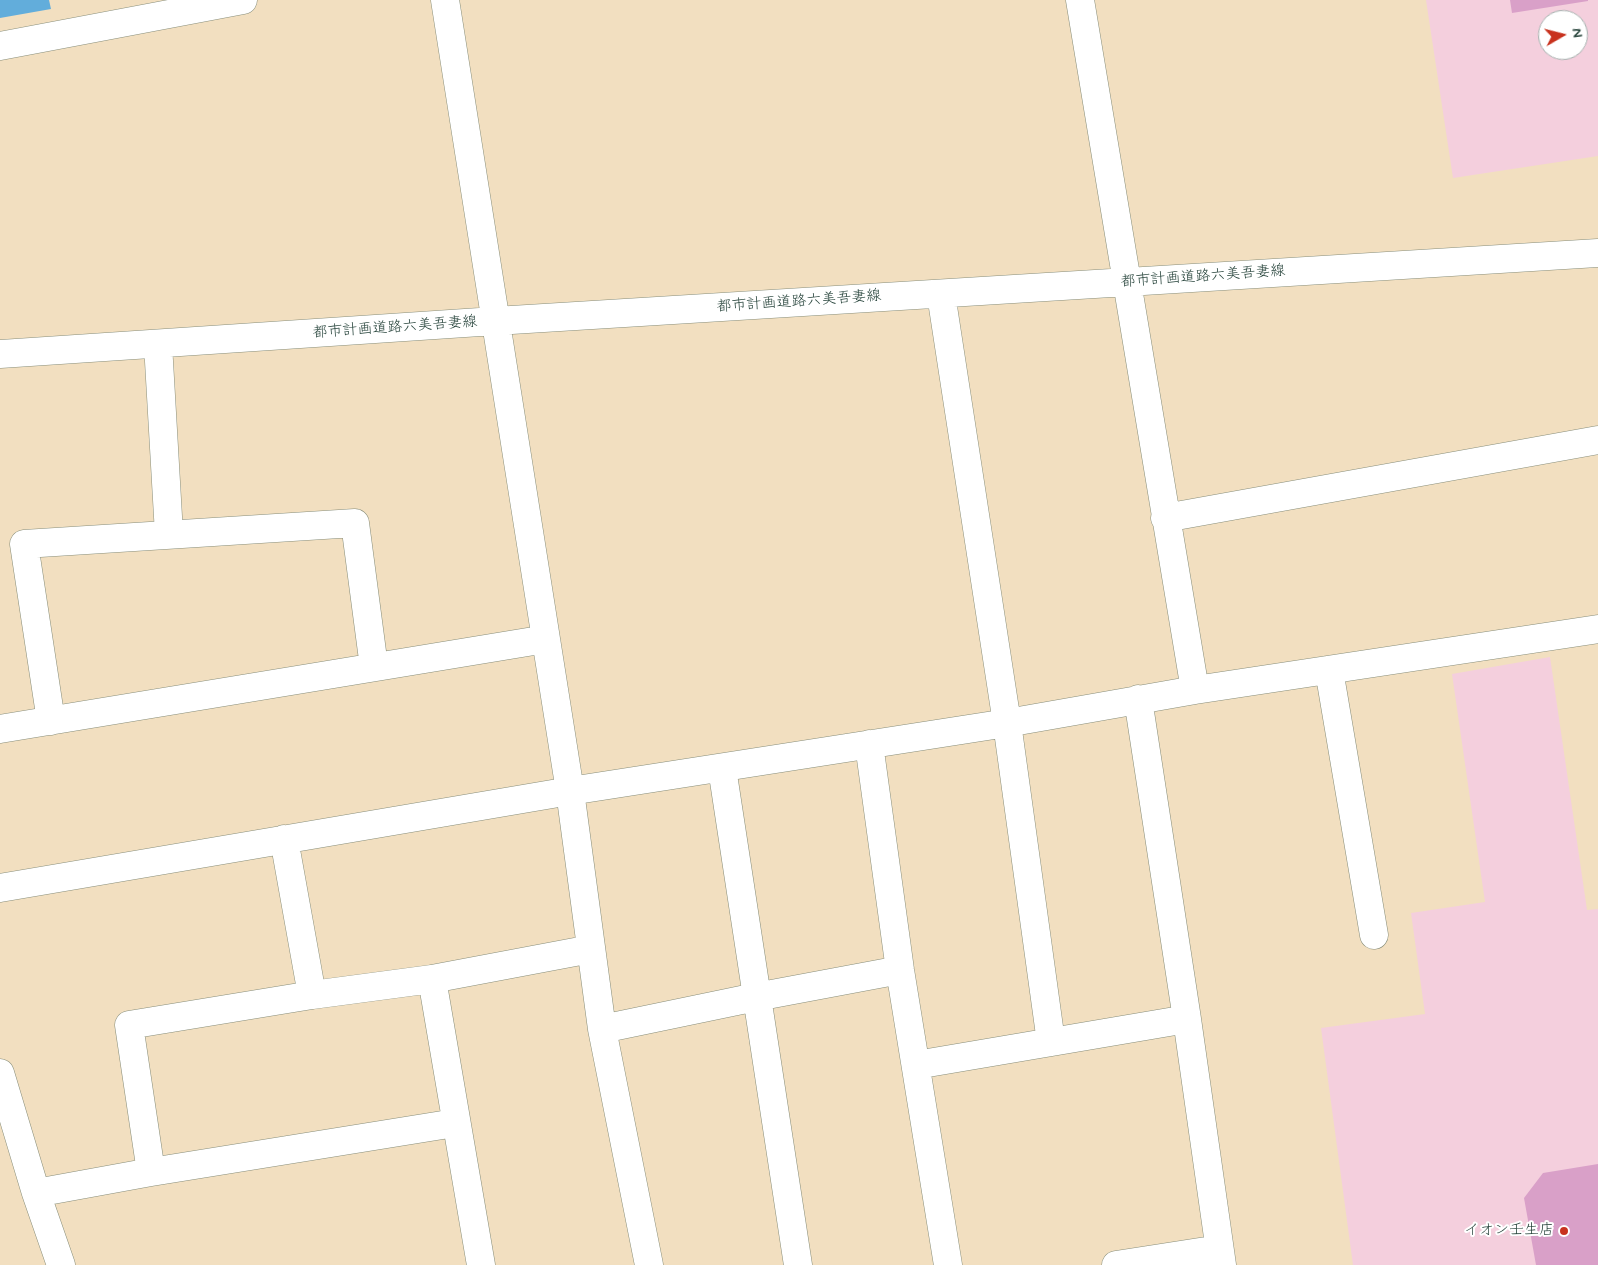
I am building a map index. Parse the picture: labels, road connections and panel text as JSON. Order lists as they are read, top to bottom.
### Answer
{
  "streets": {
    "street": ["都市計画道路六美吾妻線"]
  },
  "places": ["イオン壬生店"],
  "north": "right"
}
